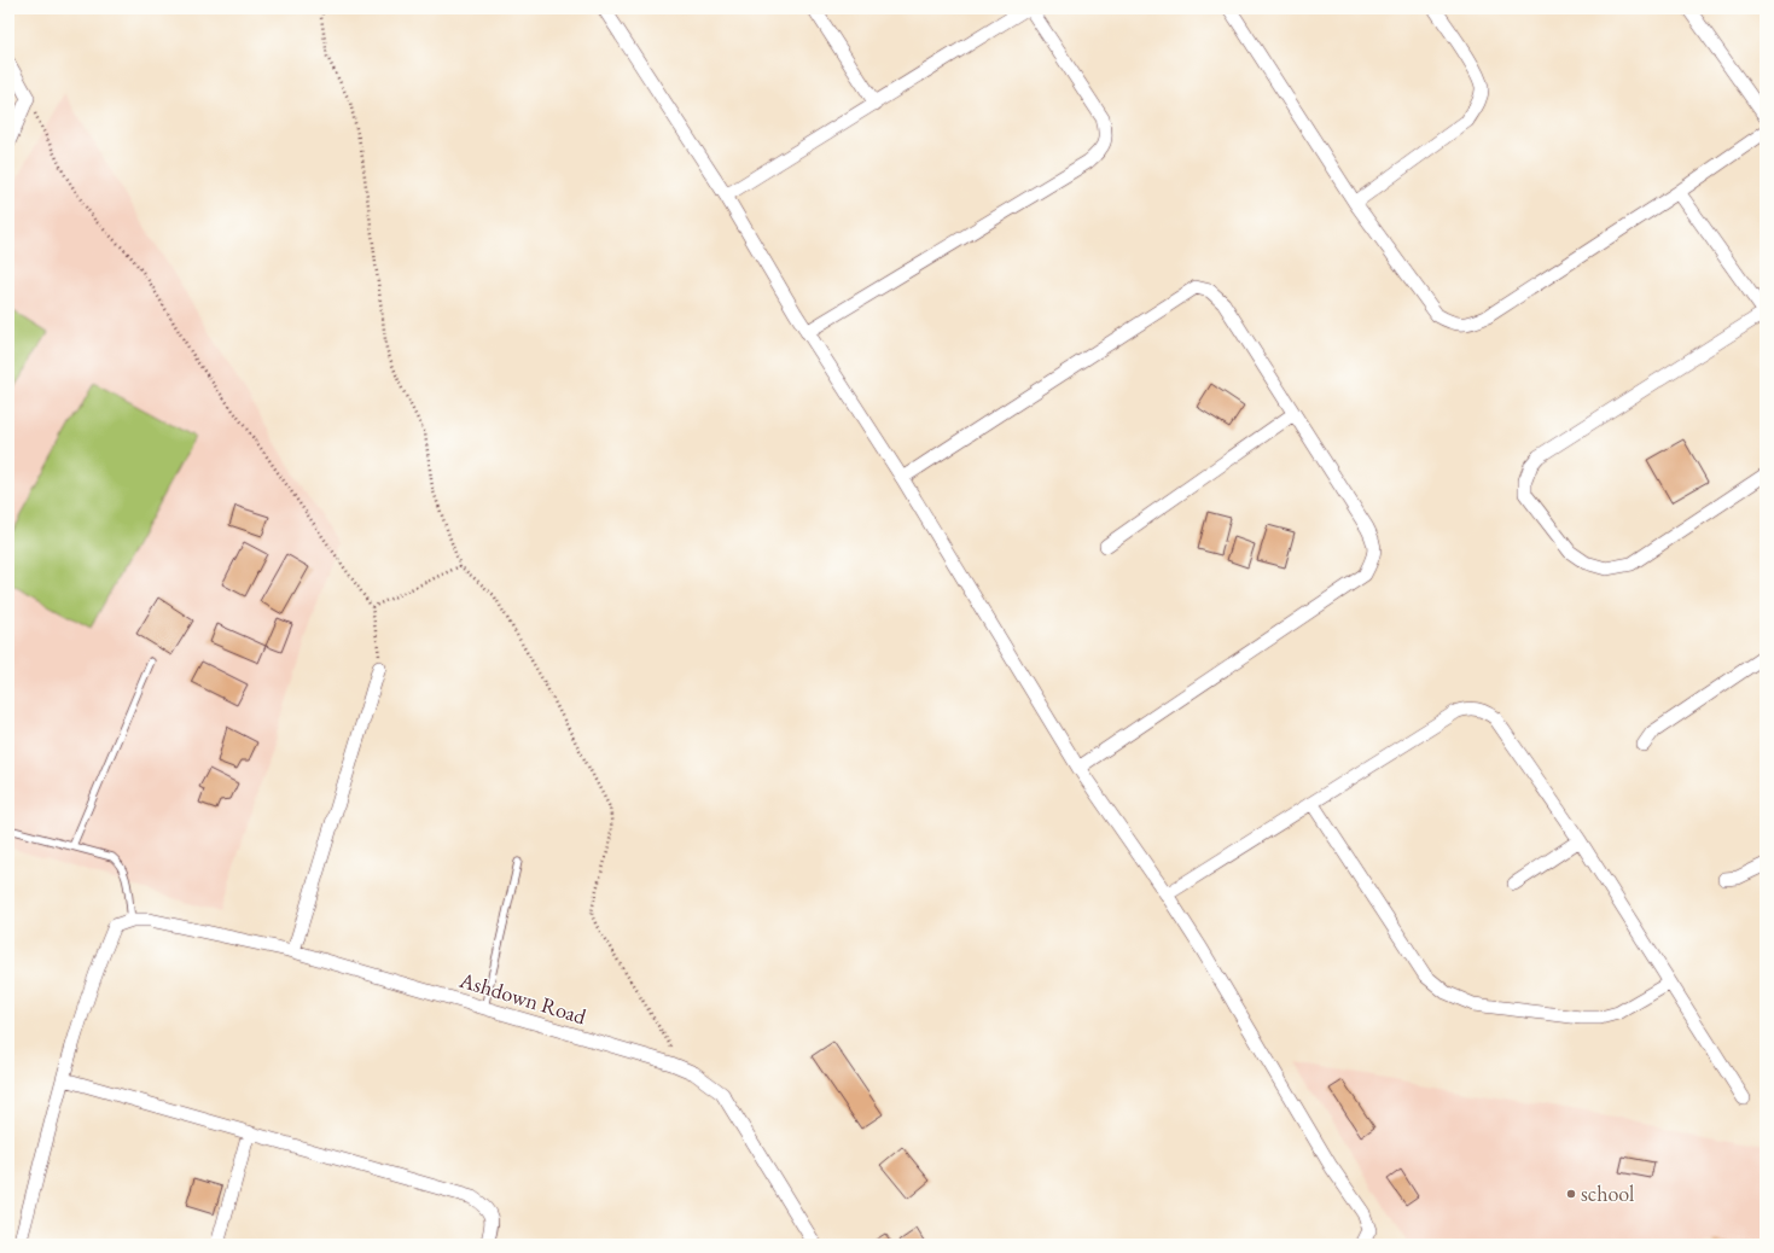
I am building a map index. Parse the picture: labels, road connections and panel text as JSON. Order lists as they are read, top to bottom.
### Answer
{
  "streets": {
    "street": ["Ashdown Road"]
  },
  "places": ["school"]
}
